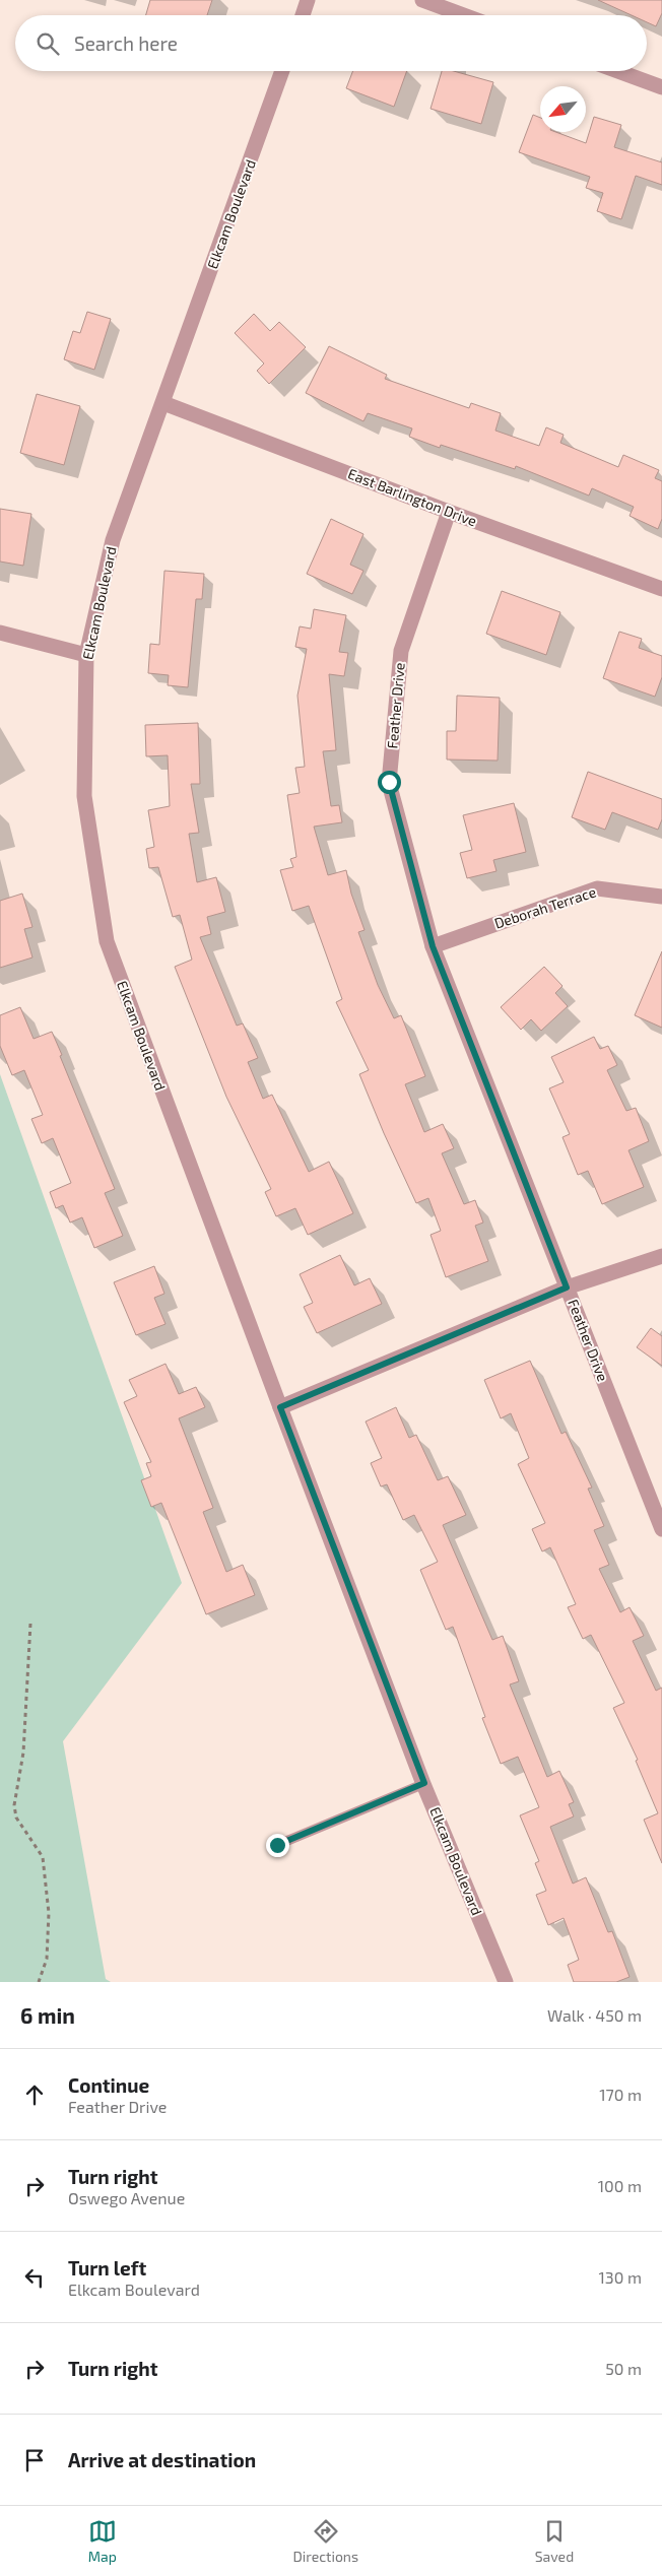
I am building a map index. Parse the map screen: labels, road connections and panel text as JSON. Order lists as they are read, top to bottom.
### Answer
{
  "streets": {
    "street": [
      "Elkcam Boulevard",
      "East Barlington Drive",
      "Feather Drive",
      "Deborah Terrace"
    ]
  },
  "crossings": [
    ["Elkcam Boulevard", "East Barlington Drive"],
    ["East Barlington Drive", "Feather Drive"],
    ["Feather Drive", "Deborah Terrace"]
  ],
  "north": "bottom left",
  "page": {
    "search": "Search here",
    "heading": ["6 min", "Walk · 450 m"],
    "list": [
      ["Continue", "Feather Drive", "170 m"],
      ["Turn right", "Oswego Avenue", "100 m"],
      ["Turn left", "Elkcam Boulevard", "130 m"],
      ["Turn right", "50 m"],
      "Arrive at destination"
    ],
    "nav": ["Map", "Directions", "Saved"]
  }
}
